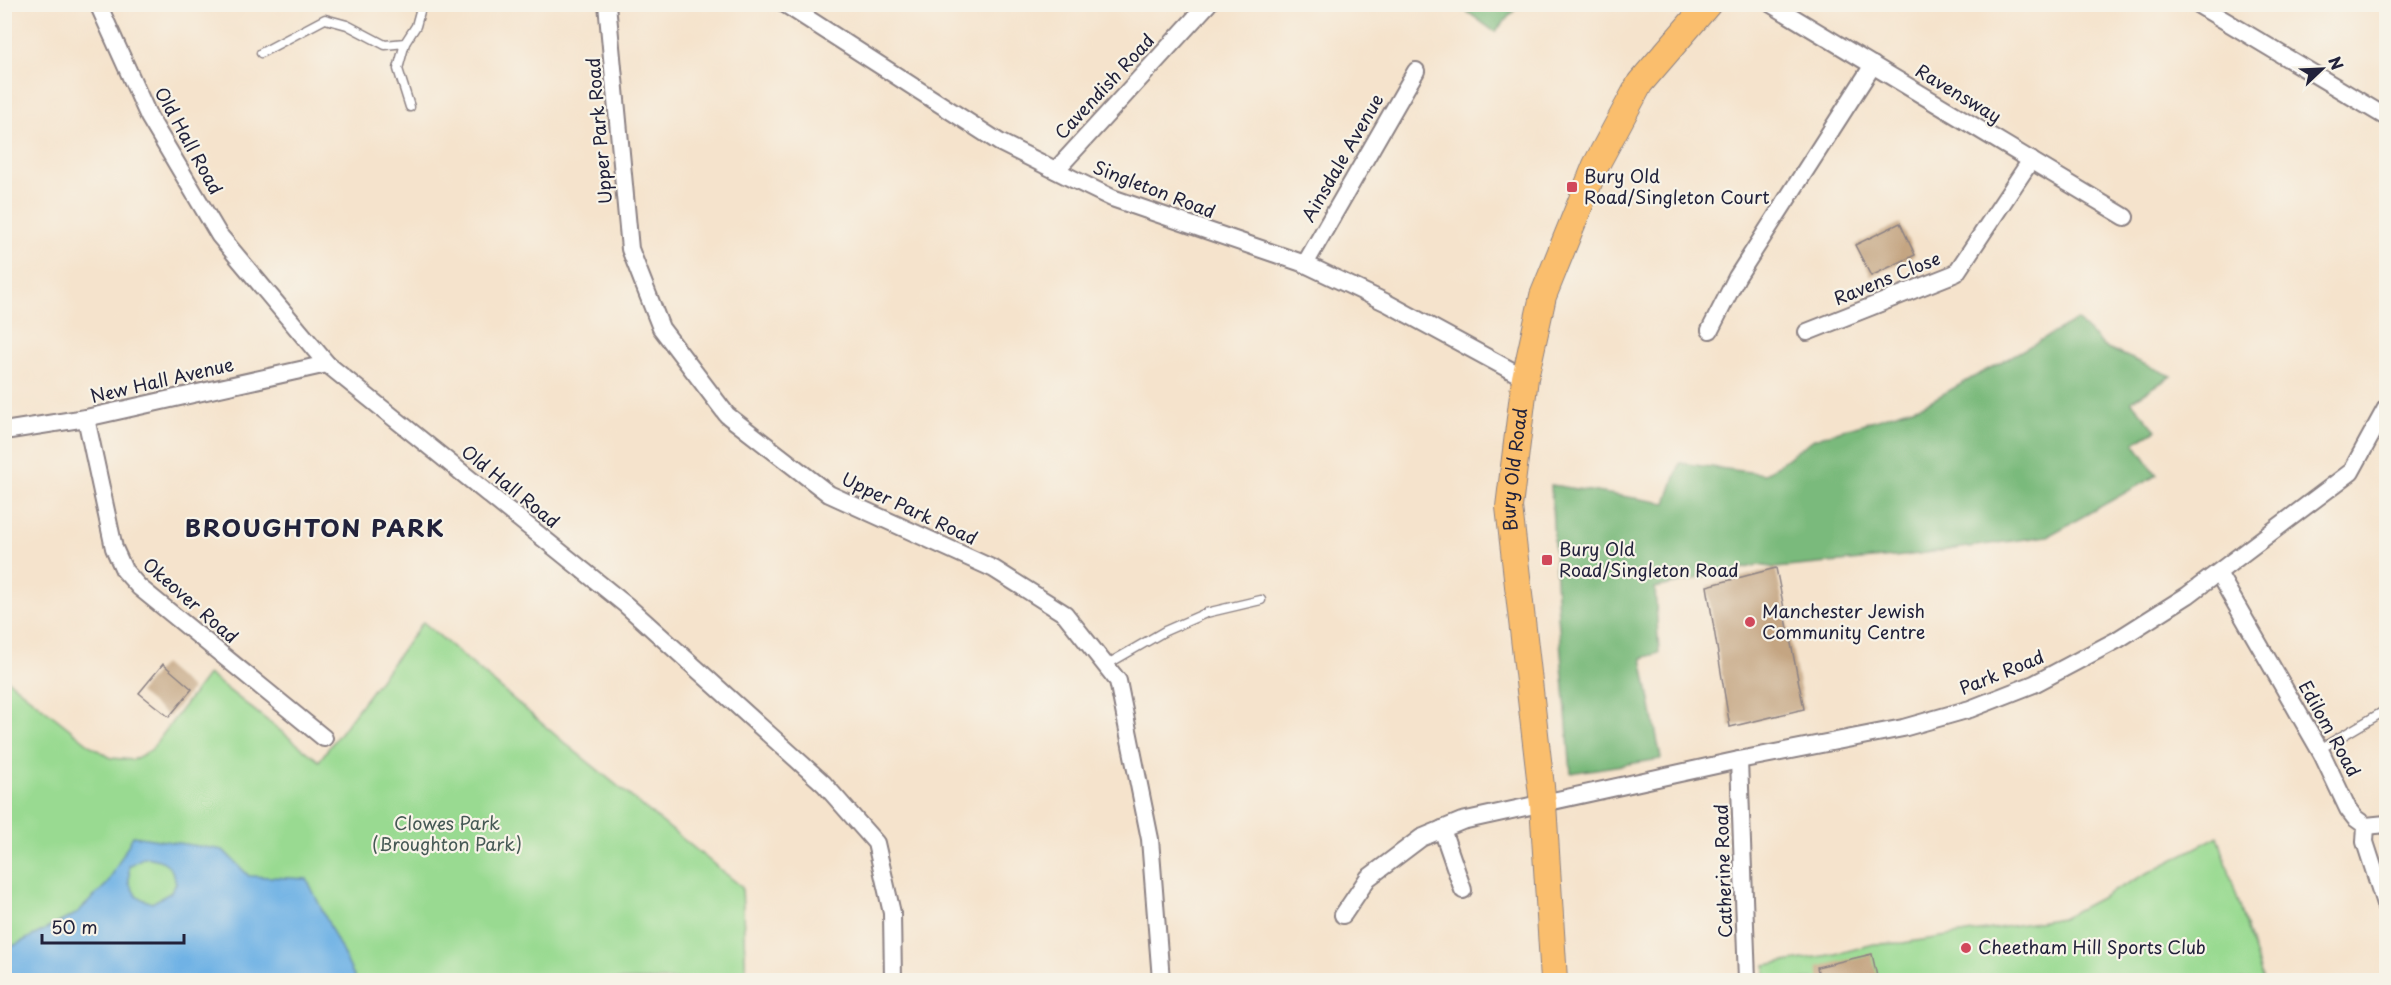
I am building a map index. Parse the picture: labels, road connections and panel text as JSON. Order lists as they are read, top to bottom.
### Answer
{
  "streets": {
    "main road": ["Bury Old Road"],
    "street": [
      "Cavendish Road",
      "Ravensway",
      "Upper Park Road",
      "Old Hall Road",
      "Ainsdale Avenue",
      "Singleton Road",
      "Ravens Close",
      "New Hall Avenue",
      "Okeover Road",
      "Park Road",
      "Edilom Road",
      "Catherine Road"
    ]
  },
  "crossings": [
    ["Cavendish Road", "Singleton Road"],
    ["Ravensway", "Ravens Close"],
    ["Old Hall Road", "New Hall Avenue"],
    ["Ainsdale Avenue", "Singleton Road"],
    ["Singleton Road", "Bury Old Road"],
    ["New Hall Avenue", "Okeover Road"],
    ["Bury Old Road", "Park Road"],
    ["Park Road", "Edilom Road"],
    ["Park Road", "Catherine Road"]
  ],
  "districts": ["BROUGHTON PARK"],
  "parks": ["Clowes Park (Broughton Park)"],
  "places": {
    "transit": ["Bury Old Road/Singleton Court", "Bury Old Road/Singleton Road"],
    "other": ["Manchester Jewish Community Centre", "Cheetham Hill Sports Club"]
  },
  "scale_bar": "50 m",
  "north": "top right"
}
